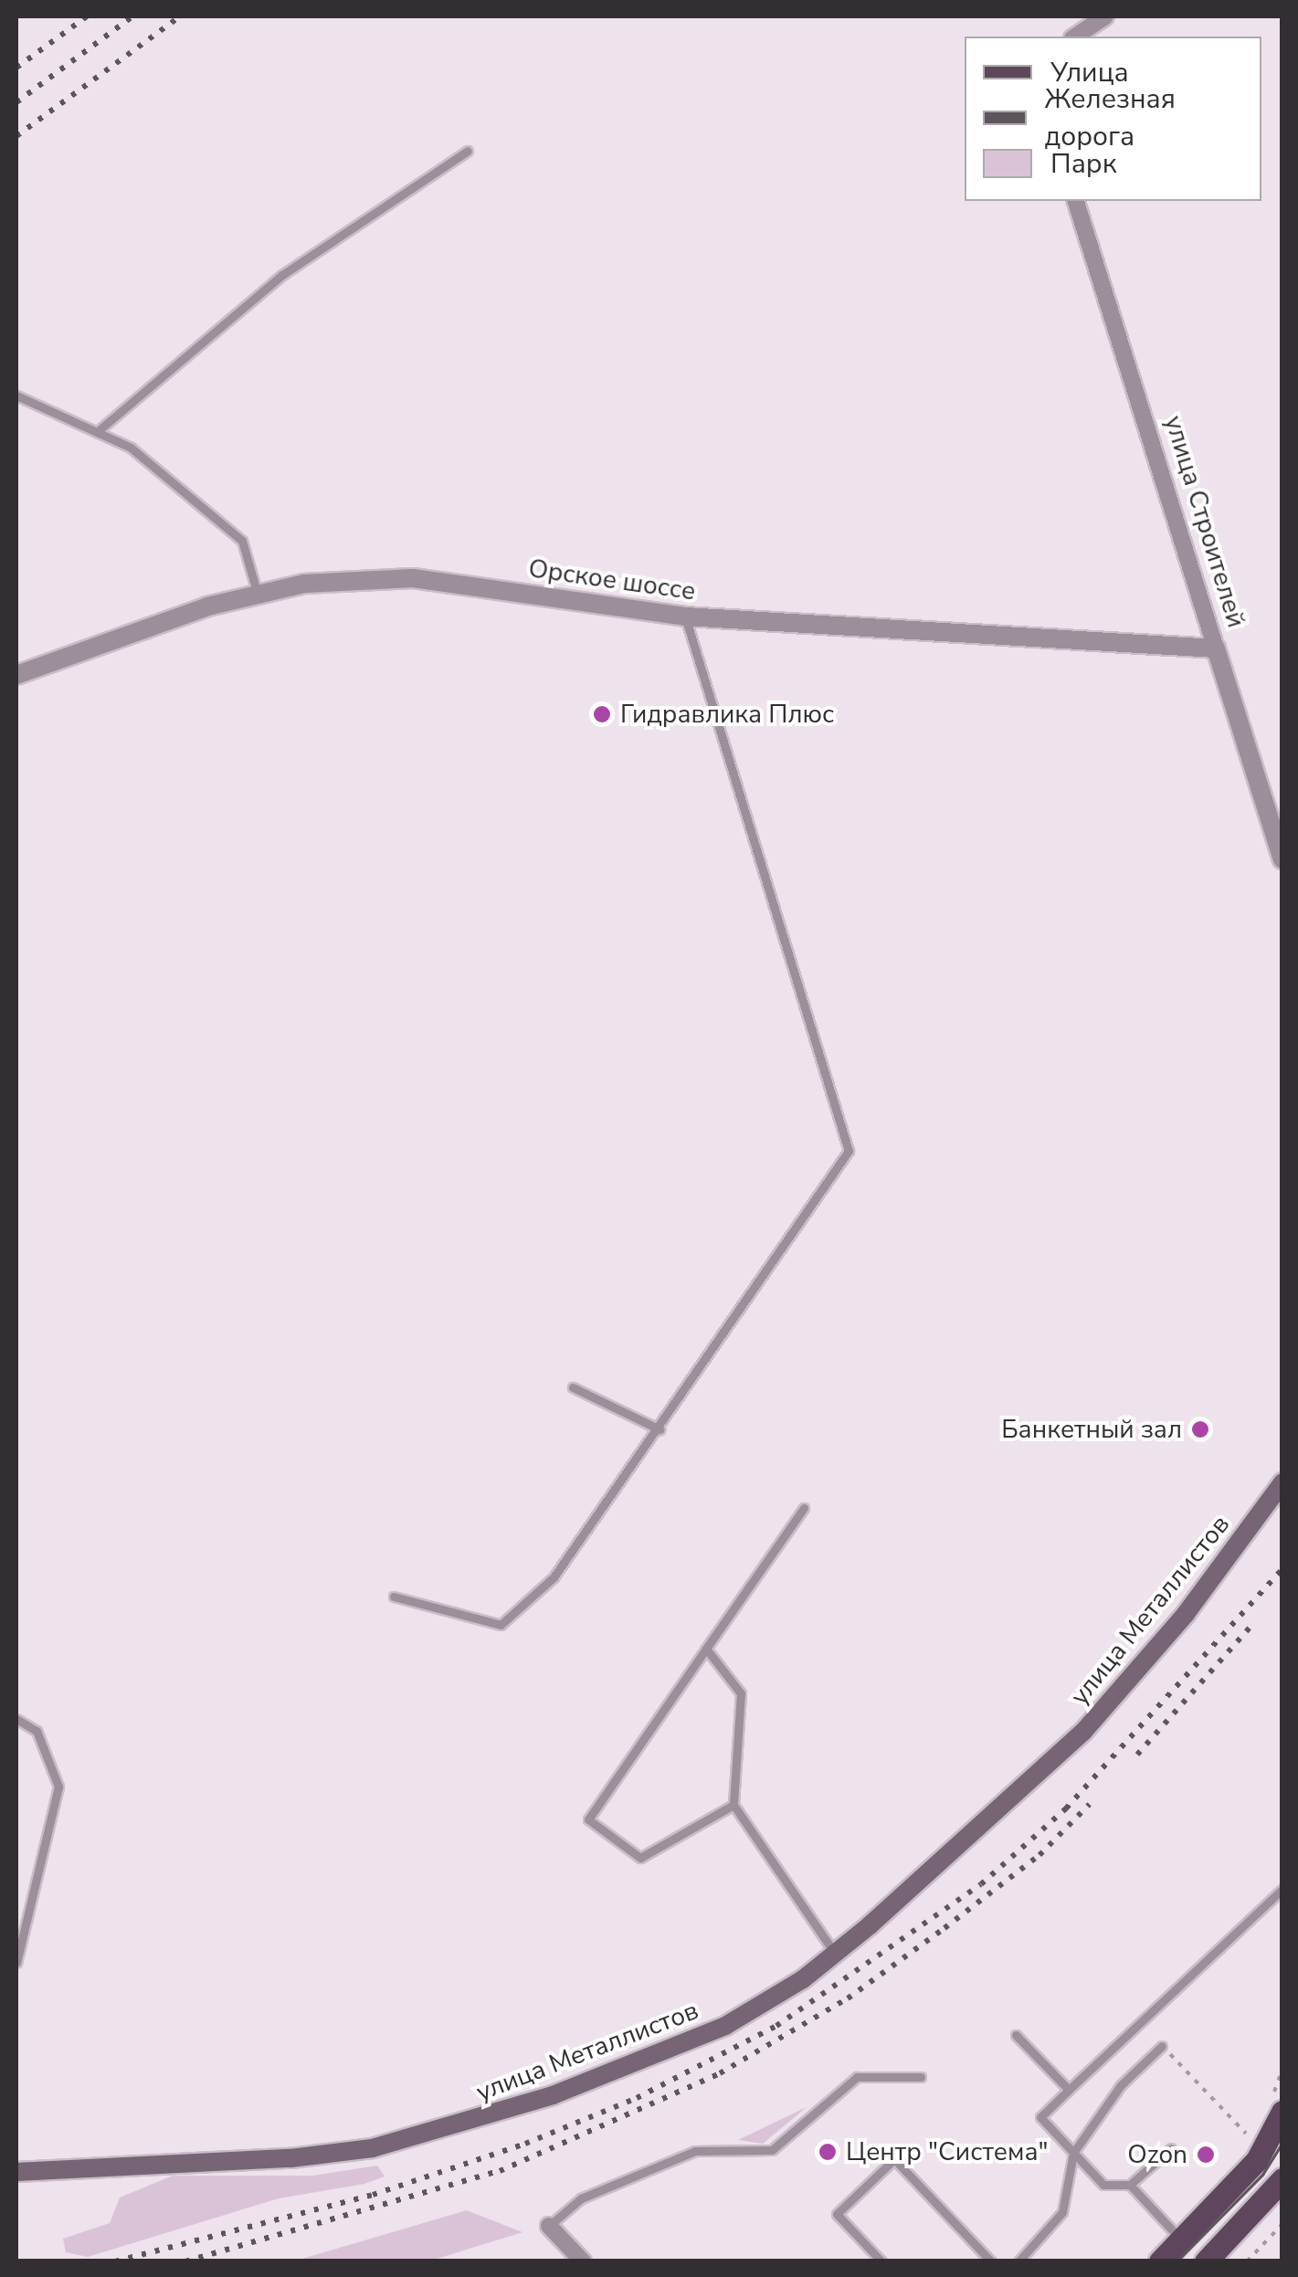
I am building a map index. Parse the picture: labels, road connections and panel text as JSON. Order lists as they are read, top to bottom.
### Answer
{
  "streets": {
    "main road": ["улица Металлистов"],
    "street": ["улица Строителей", "Орское шоссе"]
  },
  "crossings": [
    ["улица Строителей", "Орское шоссе"]
  ],
  "places": [
    "Гидравлика Плюс",
    "Банкетный зал",
    "Центр \"Система\"",
    "Ozon"
  ],
  "legend": ["Улица", "Железная дорога", "Парк"]
}
